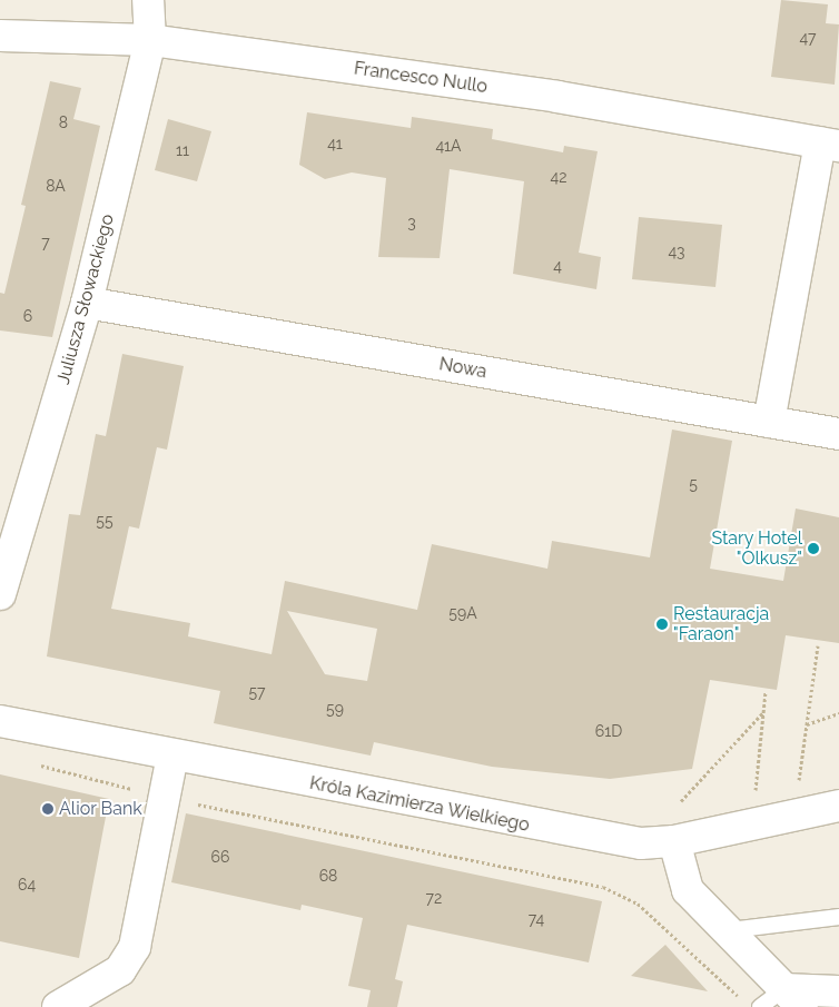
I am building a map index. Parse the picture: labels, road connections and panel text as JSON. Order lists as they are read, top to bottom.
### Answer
{
  "streets": {
    "street": [
      "Francesco Nullo",
      "Juliusza Słowackiego",
      "Nowa",
      "Króla Kazimierza Wielkiego"
    ]
  },
  "crossings": [
    ["Francesco Nullo", "Juliusza Słowackiego"],
    ["Juliusza Słowackiego", "Nowa"]
  ],
  "places": ["Stary Hotel \"Olkusz\"", "Restauracja \"Faraon\"", "Alior Bank"],
  "house_numbers": [
    "47",
    "8",
    "41",
    "41A",
    "11",
    "42",
    "8A",
    "3",
    "7",
    "43",
    "4",
    "6",
    "5",
    "55",
    "59A",
    "57",
    "59",
    "61D",
    "66",
    "68",
    "64",
    "72",
    "74"
  ]
}
